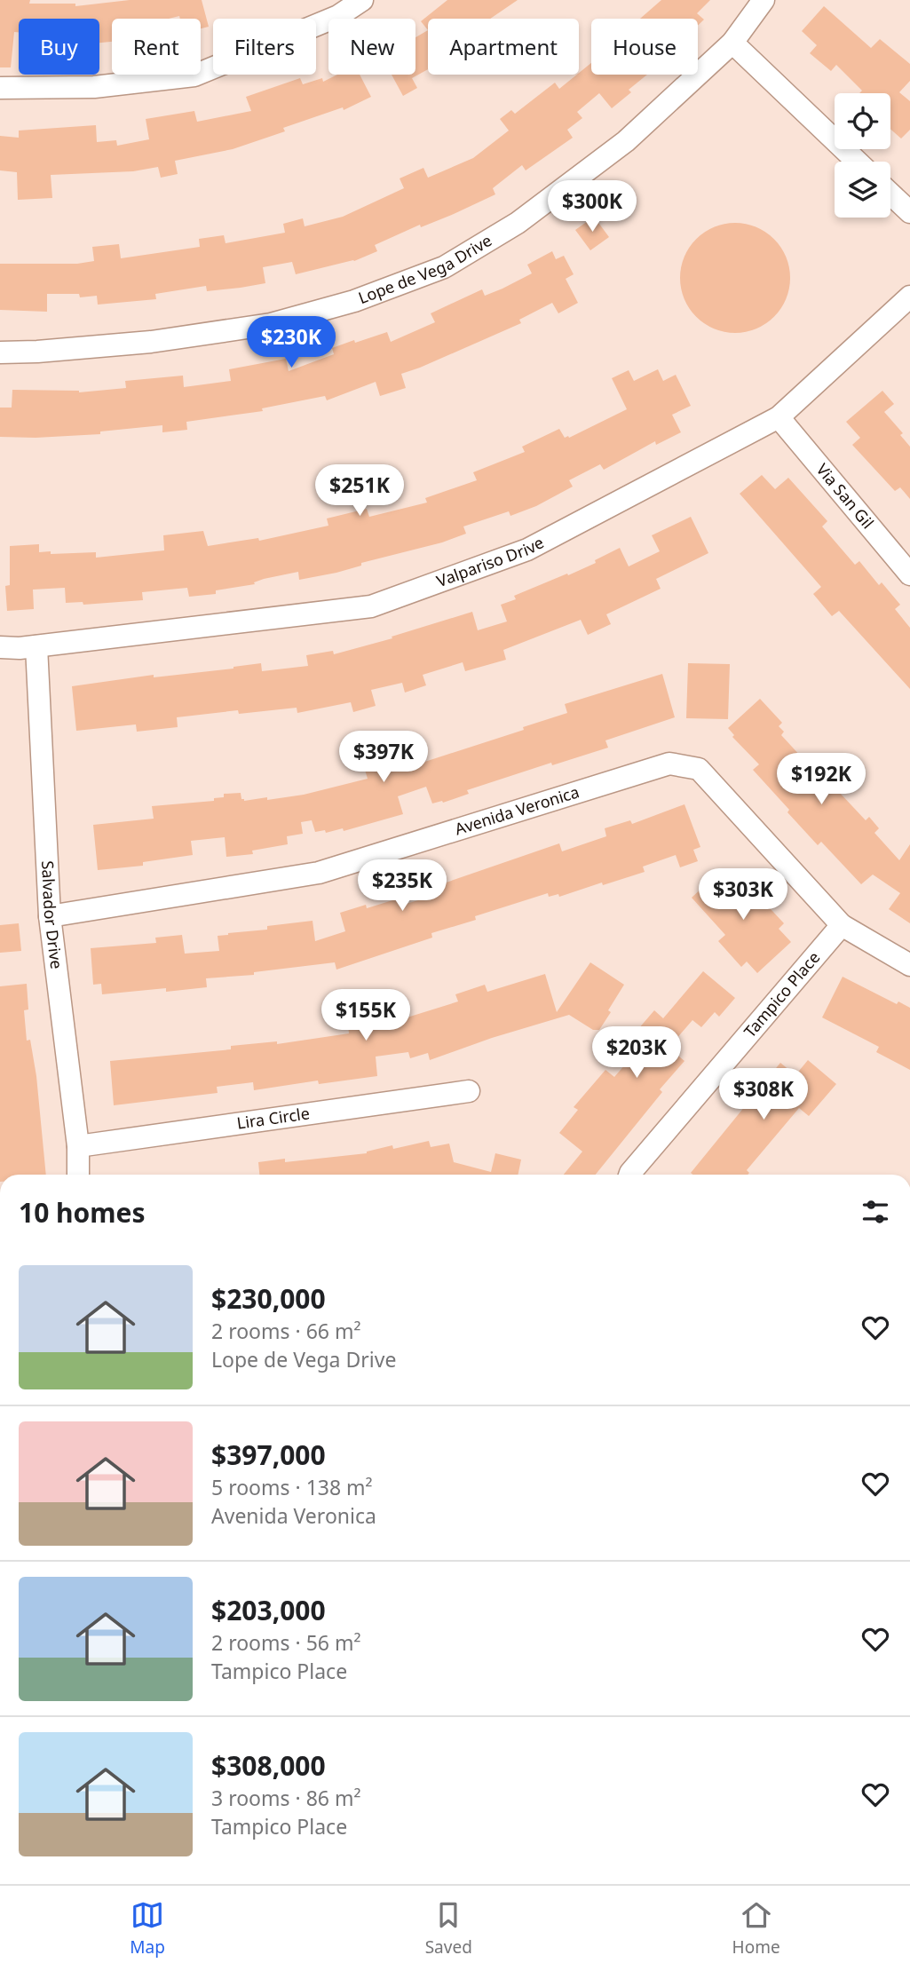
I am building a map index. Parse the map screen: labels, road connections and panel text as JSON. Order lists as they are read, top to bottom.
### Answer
{
  "streets": {
    "street": [
      "Lope de Vega Drive",
      "Via San Gil",
      "Valpariso Drive",
      "Avenida Veronica",
      "Salvador Drive",
      "Tampico Place",
      "Lira Circle"
    ]
  },
  "crossings": [
    ["Via San Gil", "Valpariso Drive"],
    ["Valpariso Drive", "Salvador Drive"],
    ["Avenida Veronica", "Salvador Drive"],
    ["Avenida Veronica", "Tampico Place"],
    ["Salvador Drive", "Lira Circle"]
  ],
  "page": {
    "chip": [
      "Buy",
      "Rent",
      "Filters",
      "New",
      "Apartment",
      "House"
    ],
    "price": [
      "$300K",
      "$230K",
      "$251K",
      "$397K",
      "$192K",
      "$235K",
      "$303K",
      "$155K",
      "$203K",
      "$308K"
    ],
    "heading": "10 homes",
    "list": [
      {
        "name": "$230,000",
        "note": "2 rooms · 66 m² · Lope de Vega Drive"
      },
      {
        "name": "$397,000",
        "note": "5 rooms · 138 m² · Avenida Veronica"
      },
      {
        "name": "$203,000",
        "note": "2 rooms · 56 m² · Tampico Place"
      },
      {
        "name": "$308,000",
        "note": "3 rooms · 86 m² · Tampico Place"
      }
    ],
    "tabs": ["Map", "Saved", "Home"]
  }
}
